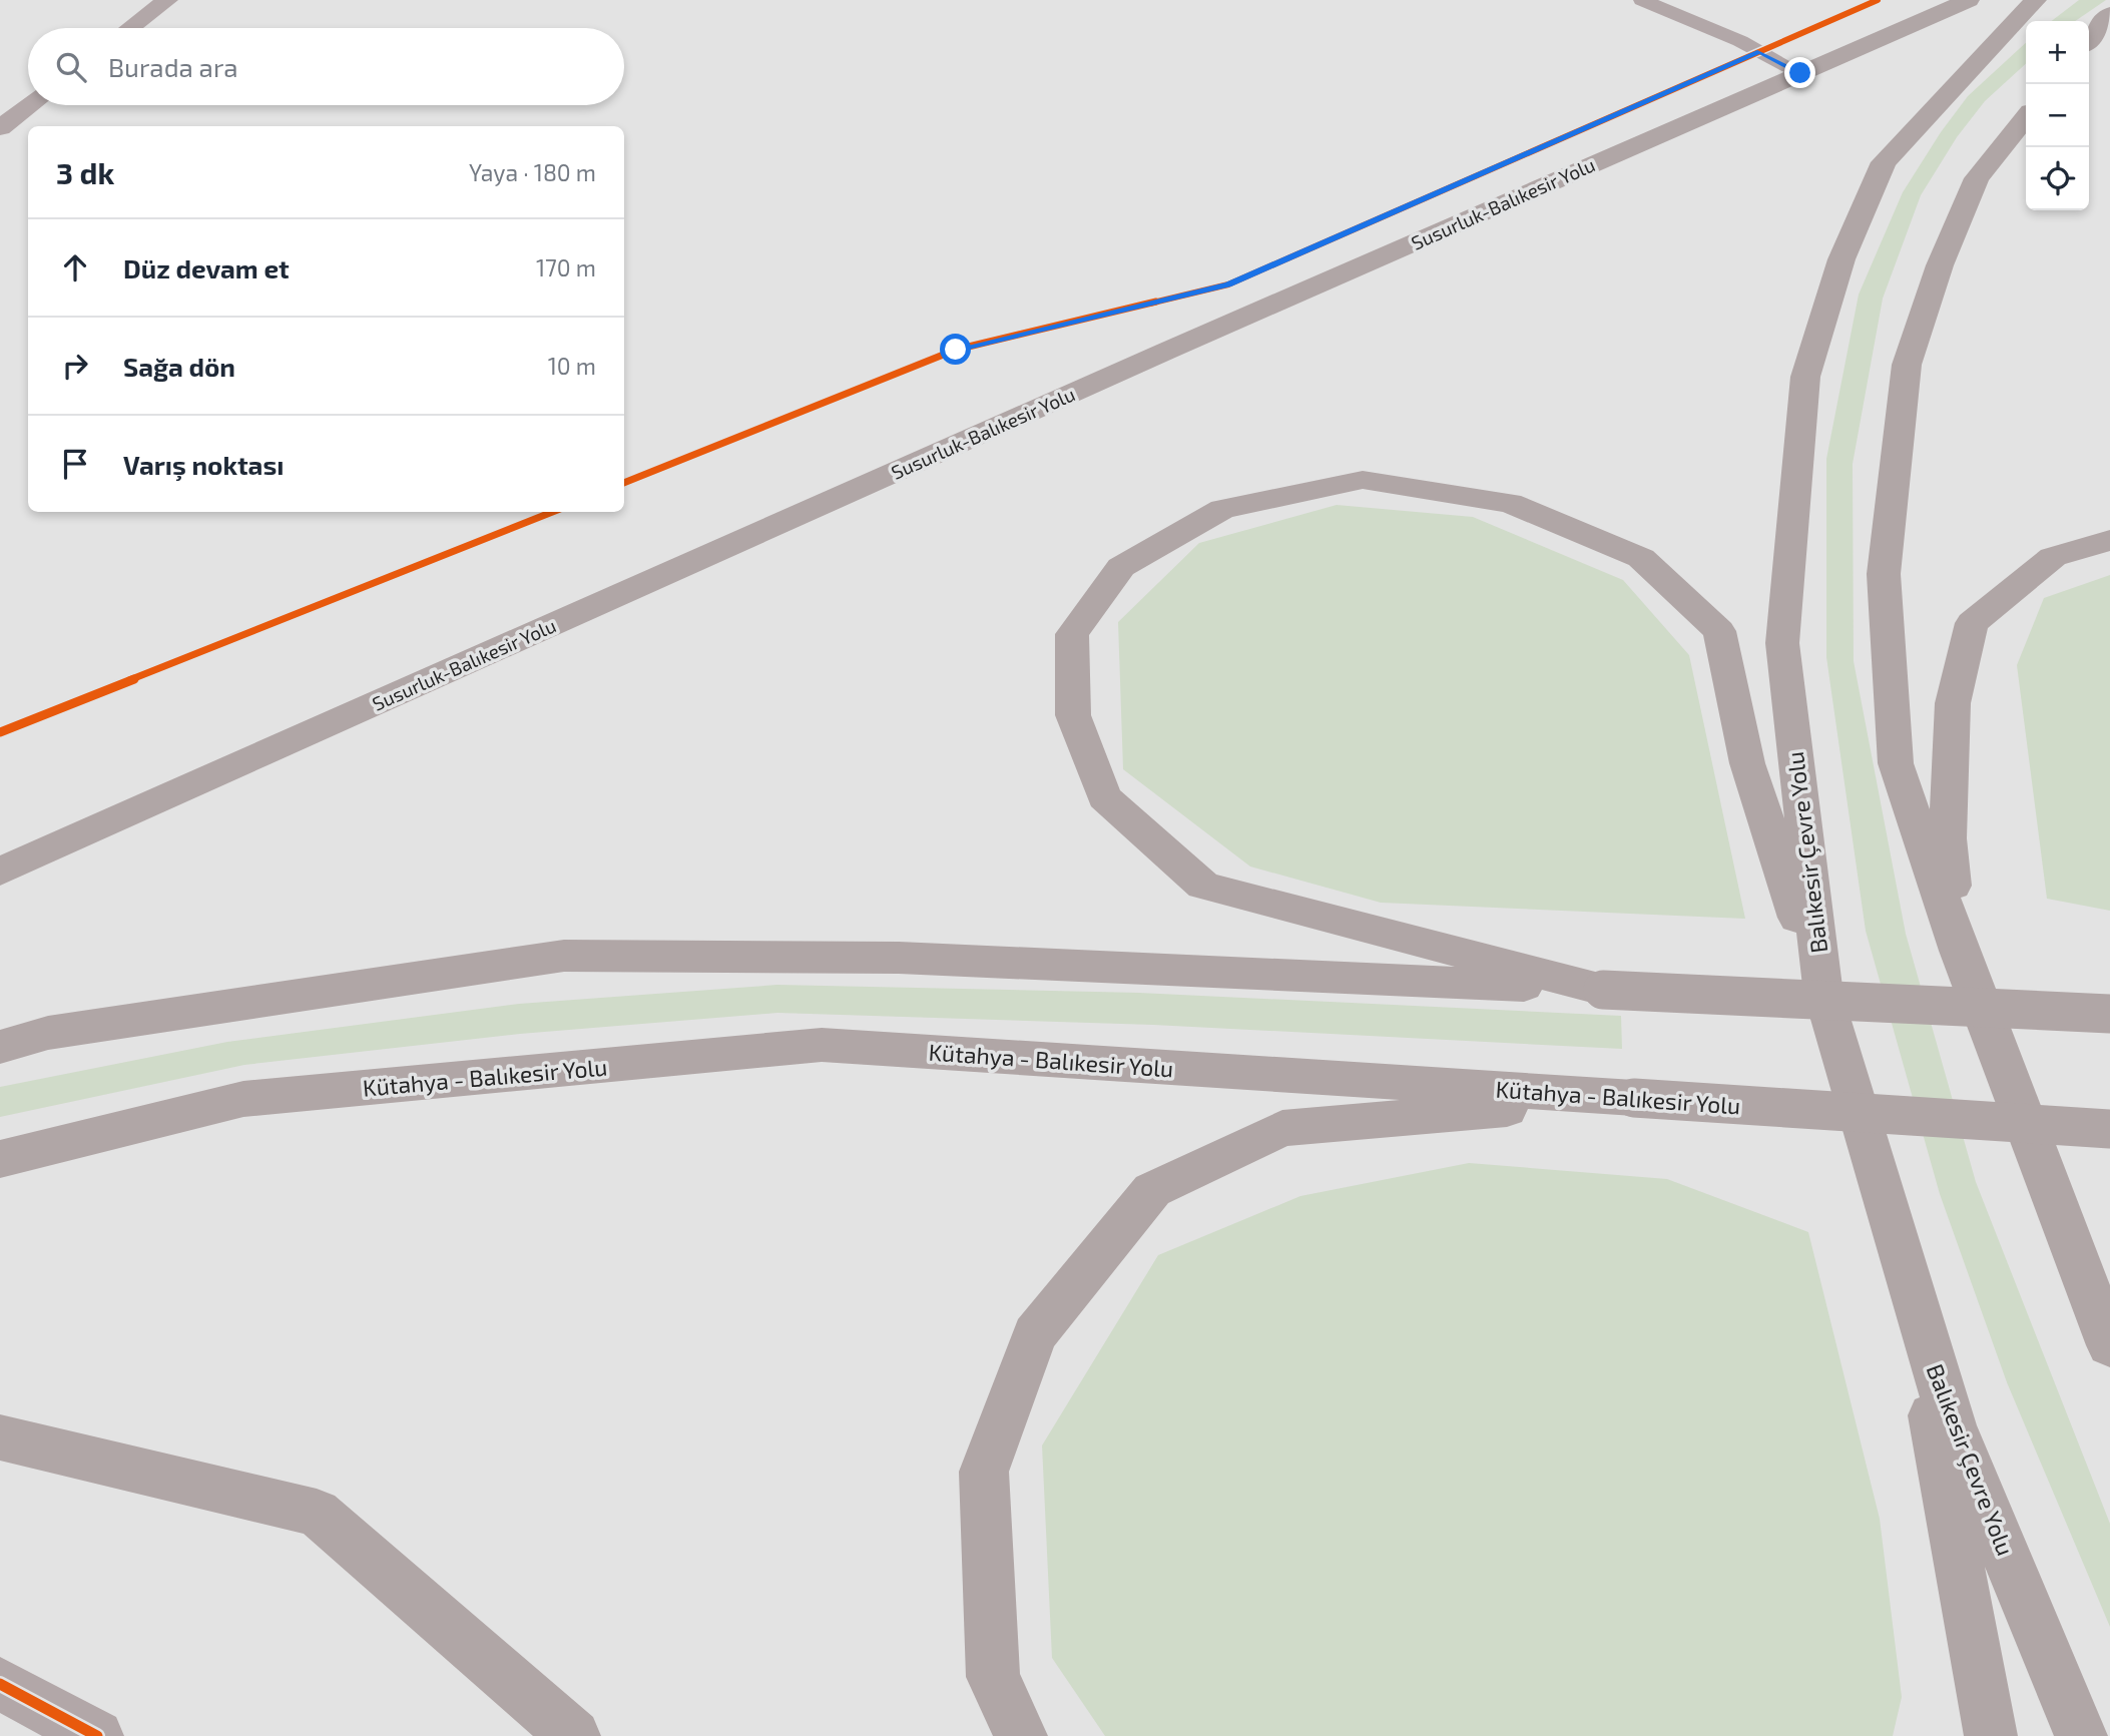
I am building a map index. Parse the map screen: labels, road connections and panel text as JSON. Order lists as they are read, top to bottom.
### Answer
{
  "streets": {
    "highway": ["Susurluk-Balıkesir Yolu", "Balıkesir Çevre Yolu", "Kütahya - Balıkesir Yolu"]
  },
  "page": {
    "map_buttons": ["+", "−"],
    "search": "Burada ara",
    "heading": ["3 dk", "Yaya · 180 m"],
    "list": [
      ["Düz devam et", "170 m"],
      ["Sağa dön", "10 m"],
      "Varış noktası"
    ]
  }
}
